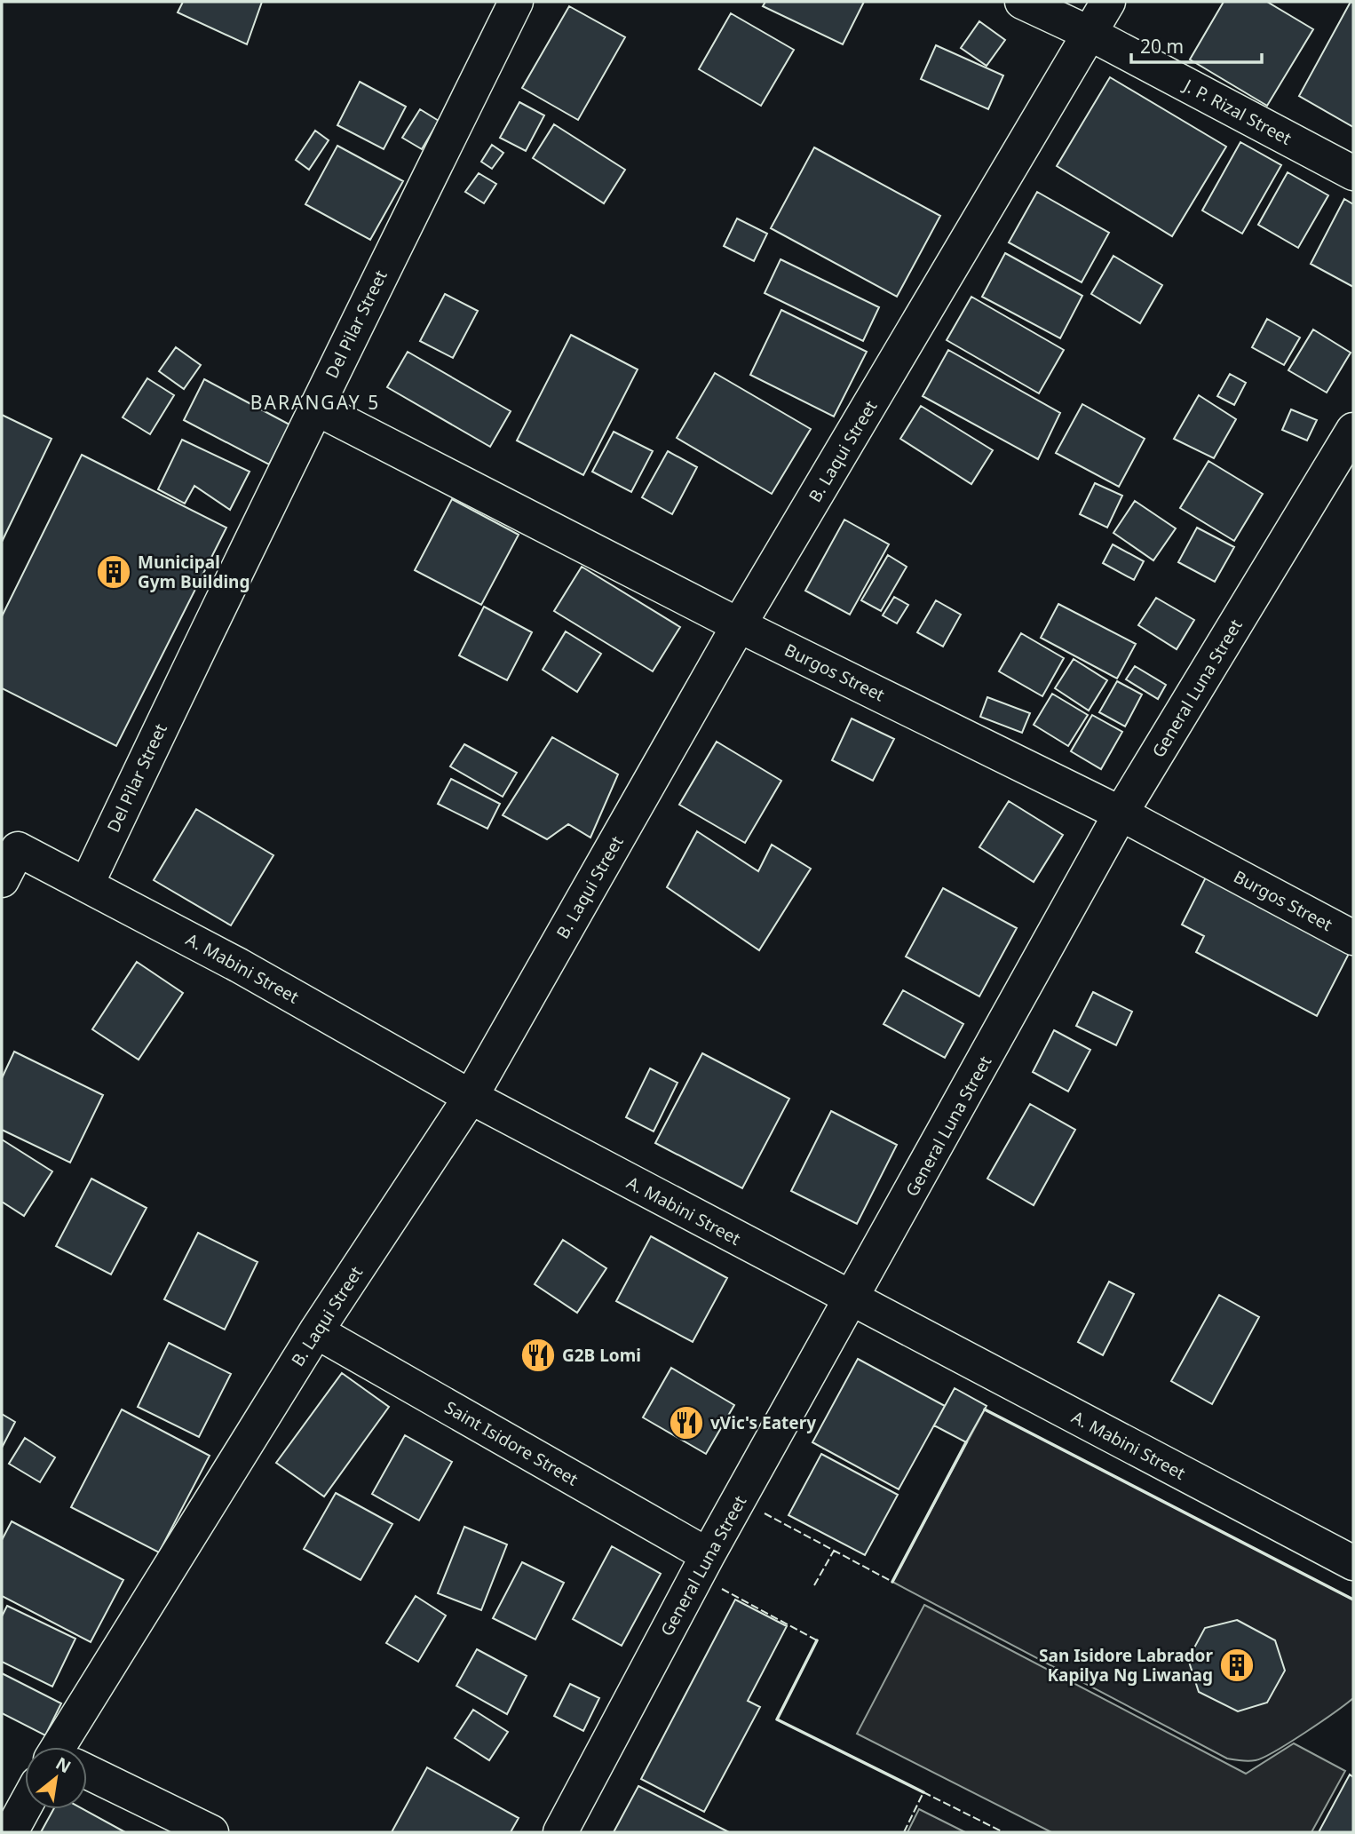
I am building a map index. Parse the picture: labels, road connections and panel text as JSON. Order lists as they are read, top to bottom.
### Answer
{
  "streets": {
    "street": [
      "J. P. Rizal Street",
      "Del Pilar Street",
      "B. Laqui Street",
      "Burgos Street",
      "General Luna Street",
      "A. Mabini Street",
      "Saint Isidore Street"
    ]
  },
  "crossings": [
    ["J. P. Rizal Street", "B. Laqui Street"],
    ["Del Pilar Street", "Burgos Street"],
    ["Del Pilar Street", "A. Mabini Street"],
    ["B. Laqui Street", "Burgos Street"],
    ["B. Laqui Street", "A. Mabini Street"],
    ["B. Laqui Street", "Saint Isidore Street"],
    ["Burgos Street", "General Luna Street"],
    ["General Luna Street", "A. Mabini Street"],
    ["General Luna Street", "Saint Isidore Street"]
  ],
  "districts": ["BARANGAY 5"],
  "places": {
    "building": ["Municipal Gym Building", "San Isidore Labrador Kapilya Ng Liwanag"],
    "restaurant": ["G2B Lomi", "vVic's Eatery"]
  },
  "scale_bar": "20 m",
  "north": "top right"
}
